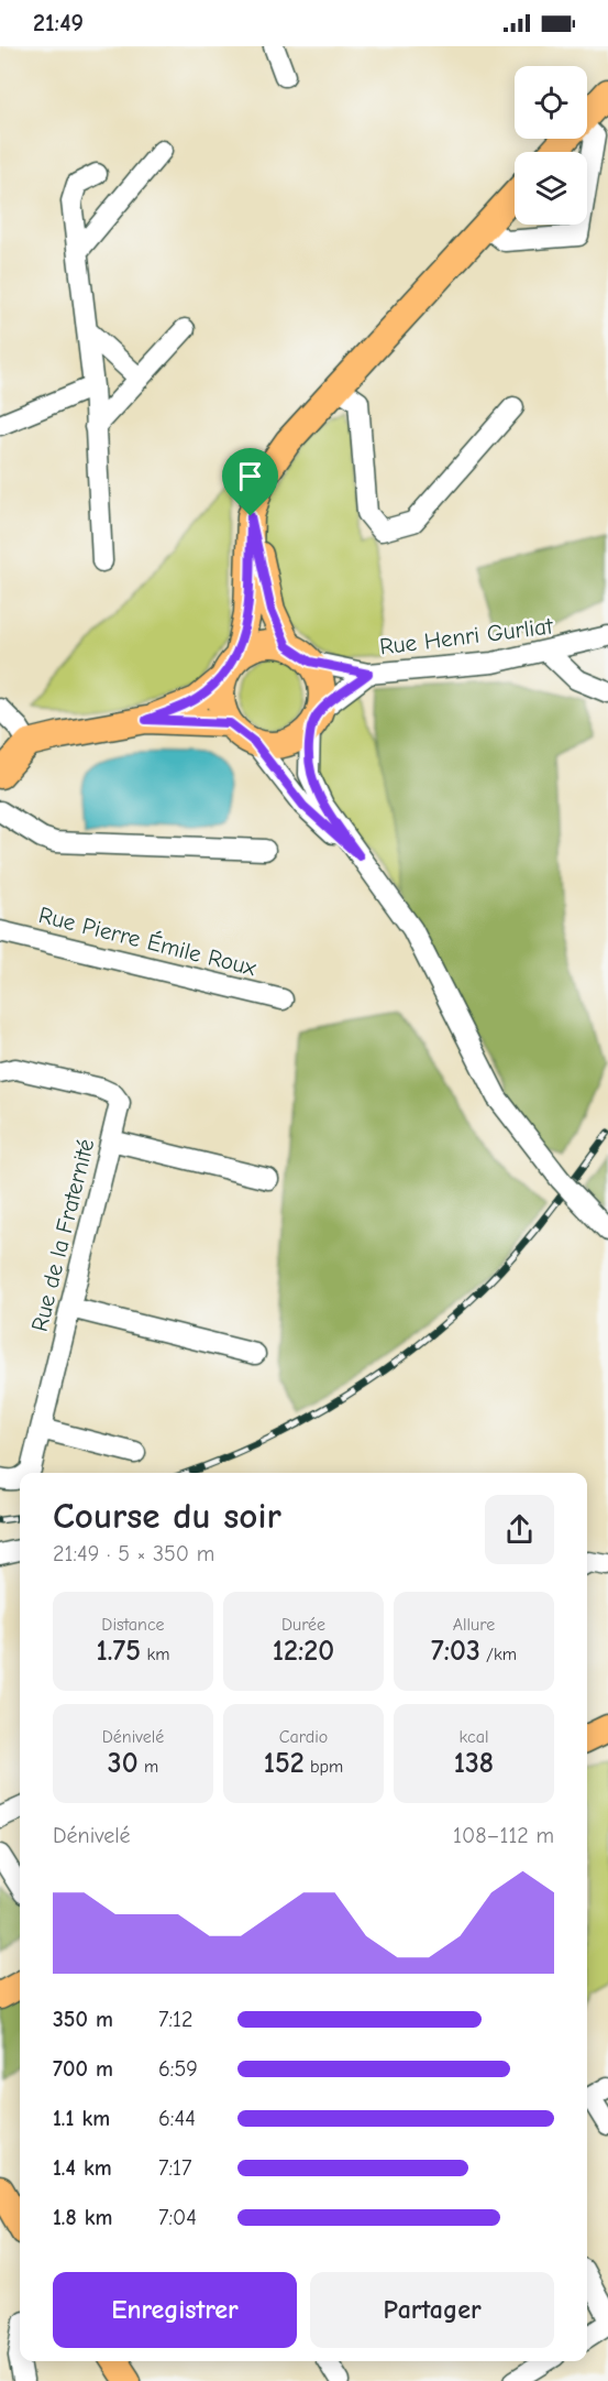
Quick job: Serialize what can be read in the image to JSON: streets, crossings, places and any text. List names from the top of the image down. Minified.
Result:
{"streets":{"street":["Rue Henri Gurliat","Rue Pierre Émile Roux","Rue de la Fraternité"]},"page":{"status":"21:49","heading":["Course du soir","21:49 · 5 × 350 m"],"stats":[["Distance","1.75 km"],["Durée","12:20"],["Allure","7:03 /km"],["Dénivelé","30 m"],["Cardio","152 bpm"],["kcal","138"]],"chart":["Dénivelé","108–112 m"],"list":[{"name":"350 m","note":"7:12"},{"name":"700 m","note":"6:59"},{"name":"1.1 km","note":"6:44"},{"name":"1.4 km","note":"7:17"},{"name":"1.8 km","note":"7:04"}],"buttons":["Enregistrer","Partager"]}}
